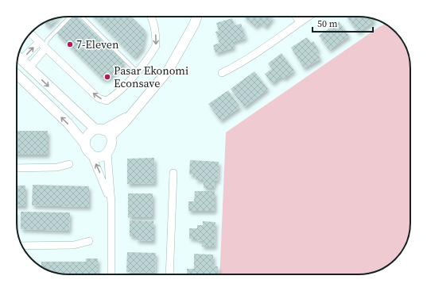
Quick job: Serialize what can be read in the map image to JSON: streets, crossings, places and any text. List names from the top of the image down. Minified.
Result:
{"places":["7-Eleven","Pasar Ekonomi Econsave"],"scale_bar":"50 m"}
